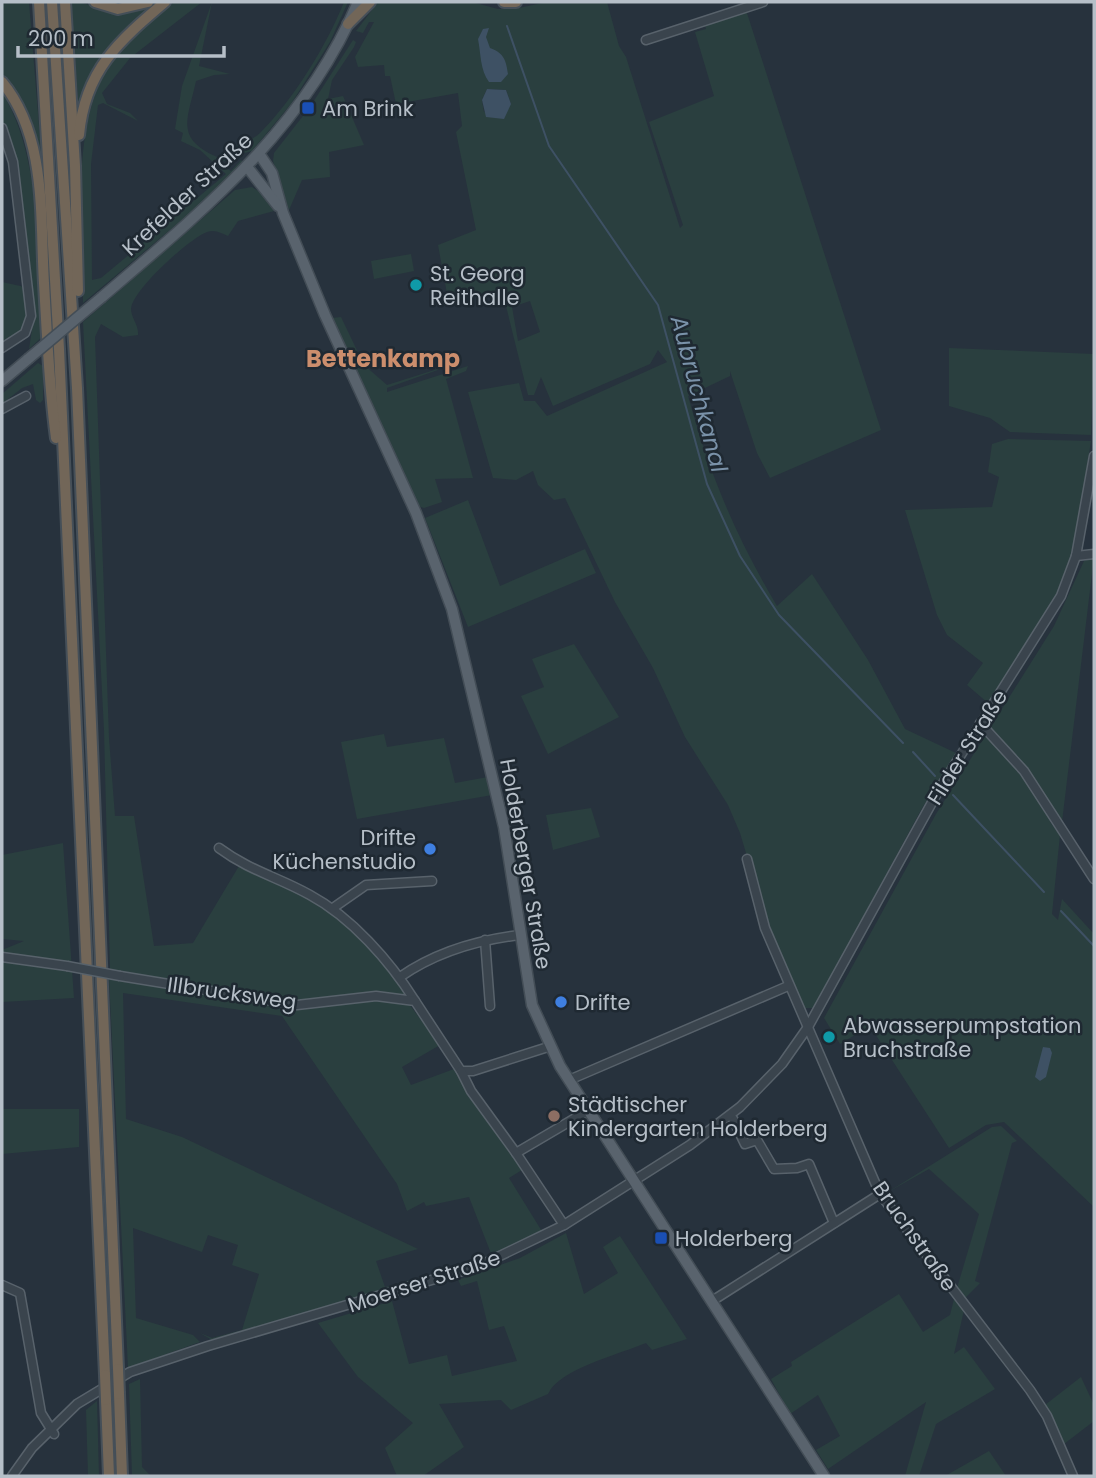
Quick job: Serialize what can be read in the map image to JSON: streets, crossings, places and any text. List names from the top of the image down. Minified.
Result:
{"streets":{"main road":["Krefelder Straße","Holderberger Straße"],"street":["Filder Straße","Illbrucksweg","Bruchstraße","Moerser Straße"]},"crossings":[["Krefelder Straße","Holderberger Straße"],["Filder Straße","Bruchstraße"],["Filder Straße","Moerser Straße"],["Holderberger Straße","Moerser Straße"],["Bruchstraße","Moerser Straße"]],"districts":["Bettenkamp"],"water":["Aubruchkanal"],"places":{"transit":["Am Brink","Holderberg"],"other":["St. Georg Reithalle","Drifte Küchenstudio","Drifte","Abwasserpumpstation Bruchstraße","Städtischer Kindergarten Holderberg"]},"scale_bar":"200 m"}
